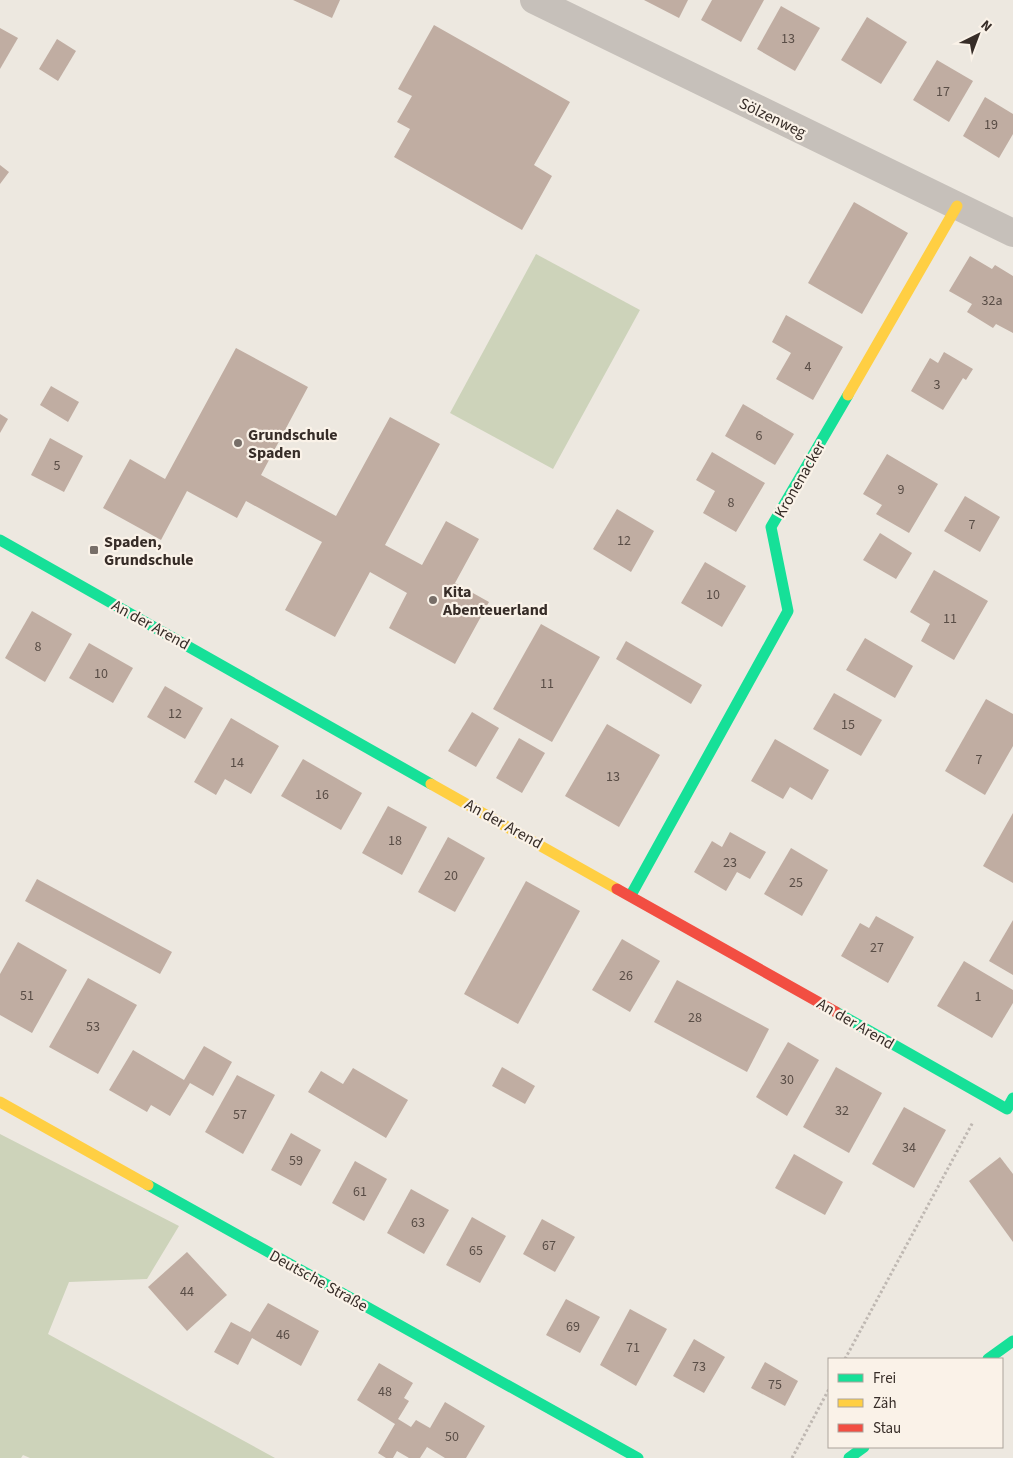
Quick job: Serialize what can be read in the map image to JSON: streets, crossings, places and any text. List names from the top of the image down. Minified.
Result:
{"streets":{"street":["Sölzenweg","Kronenacker","An der Arend","Deutsche Straße"]},"crossings":[["Sölzenweg","Kronenacker"],["Kronenacker","An der Arend"]],"places":{"other":["Grundschule Spaden","Kita Abenteuerland"],"transit":["Spaden, Grundschule"]},"house_numbers":["13","17","19","32a","4","3","6","5","9","8","7","12","10","11","8","10","11","12","15","7","14","13","16","18","23","20","25","27","26","51","1","28","53","30","32","57","34","59","61","63","67","65","44","69","46","71","73","75","48","50"],"legend":["Frei","Zäh","Stau"],"north":"top right"}
